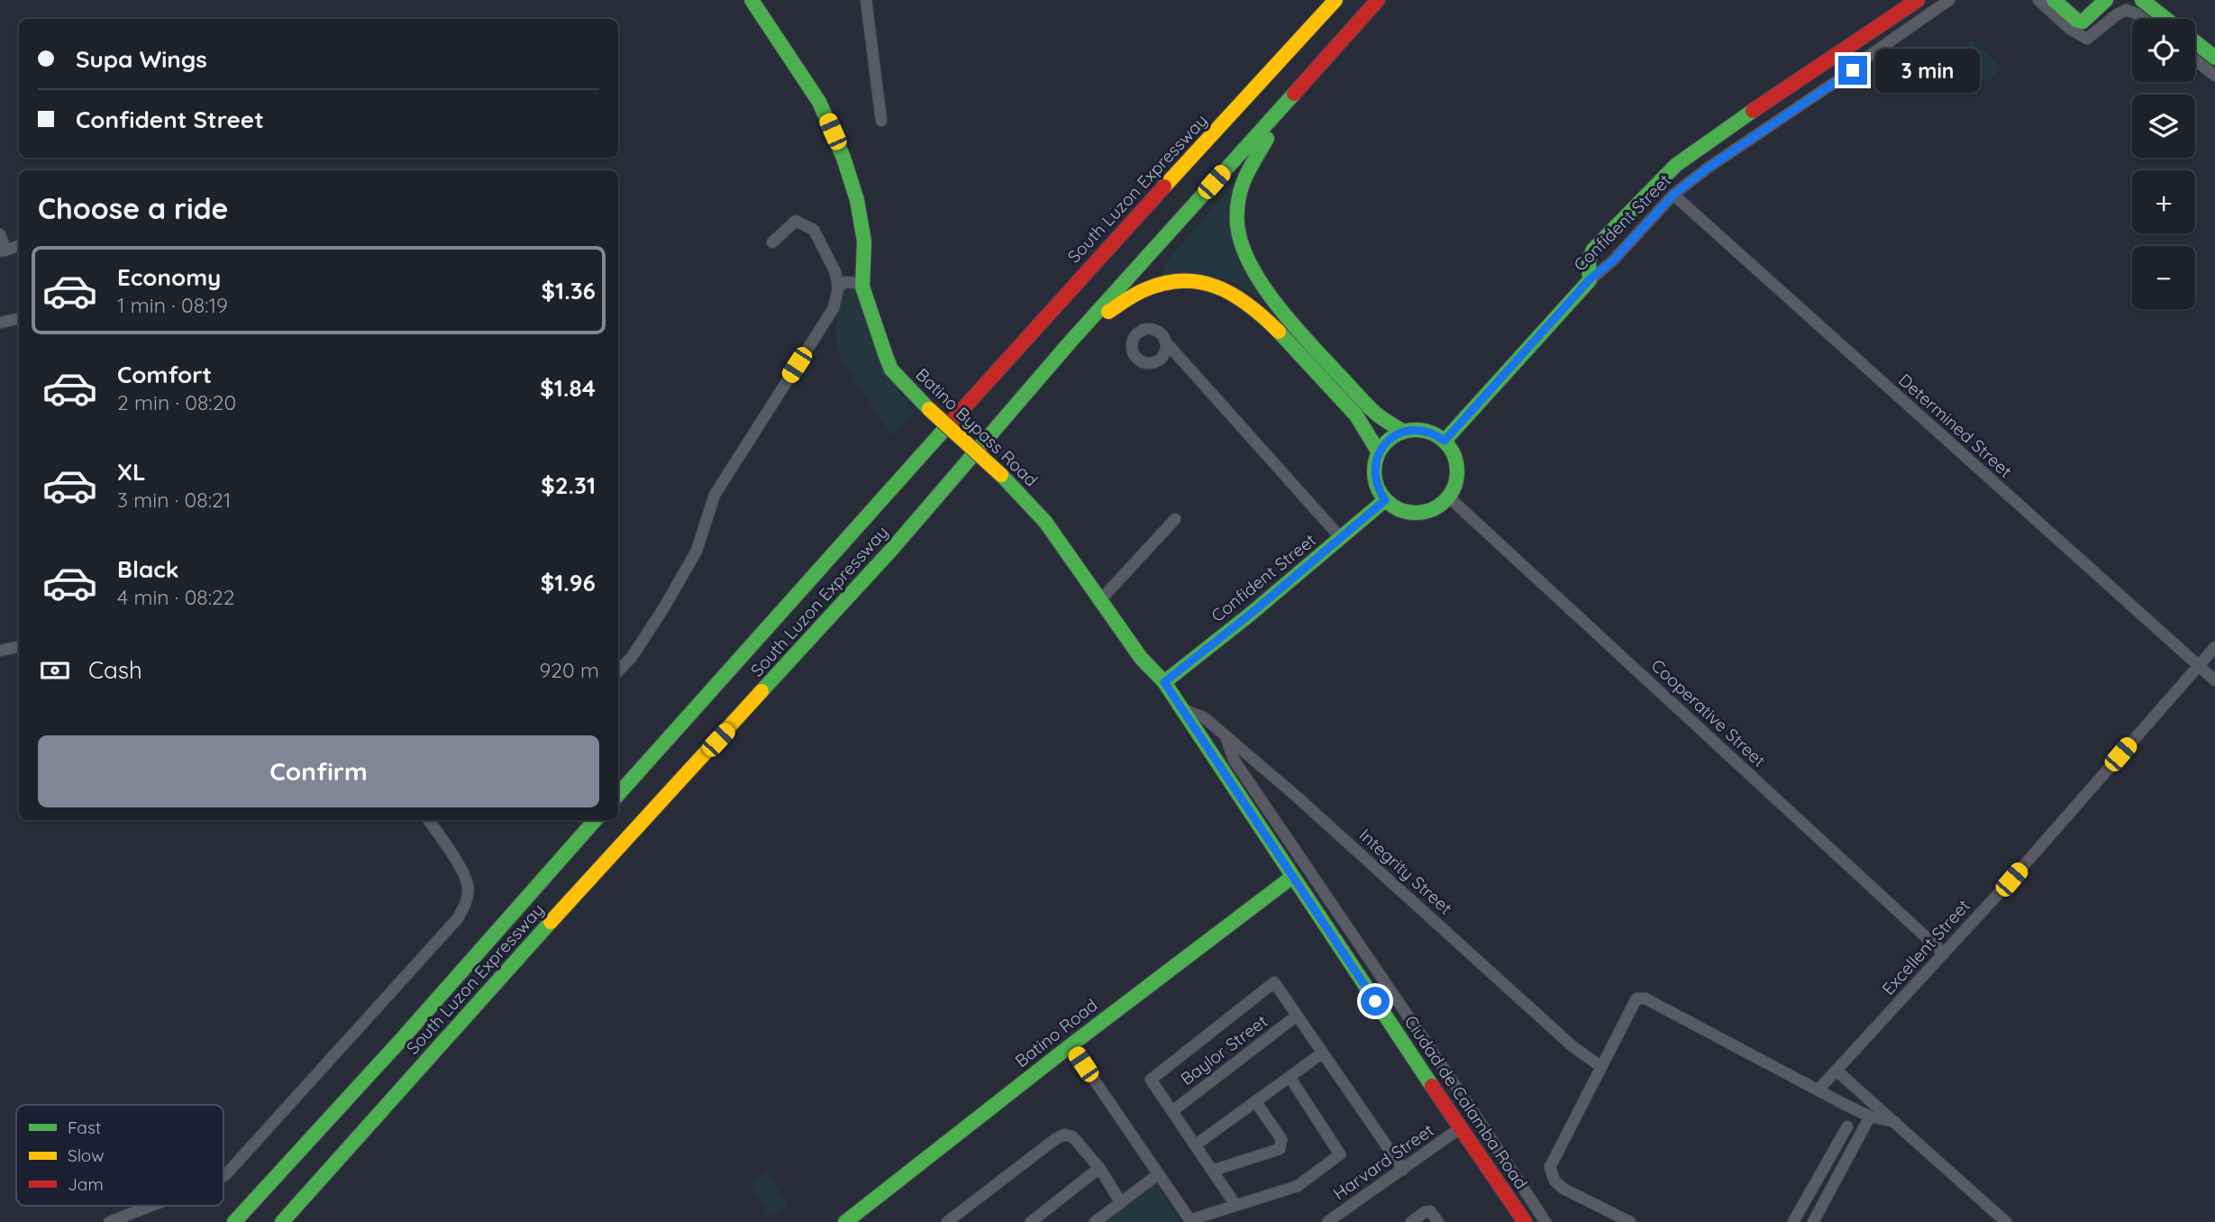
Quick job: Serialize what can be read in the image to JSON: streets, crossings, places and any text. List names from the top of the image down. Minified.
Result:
{"streets":{"main road":["South Luzon Expressway","Confident Street","Batino Bypass Road","Batino Road","Ciudad de Calamba Road"],"street":["Determined Street","Cooperative Street","Integrity Street","Excellent Street","Baylor Street","Harvard Street"]},"crossings":[["Confident Street","Determined Street"],["Confident Street","Batino Bypass Road"],["Confident Street","Cooperative Street"],["Determined Street","Excellent Street"],["Batino Bypass Road","Integrity Street"],["Batino Bypass Road","Ciudad de Calamba Road"],["Cooperative Street","Excellent Street"],["Integrity Street","Ciudad de Calamba Road"],["Batino Road","Ciudad de Calamba Road"],["Ciudad de Calamba Road","Harvard Street"]],"legend":["Fast","Slow","Jam"],"page":{"map_buttons":["+","−"],"banner":["Supa Wings","Confident Street"],"bubble":"3 min","heading":"Choose a ride","list":[{"name":"Economy","note":"1 min · 08:19","value":"$1.36"},{"name":"Comfort","note":"2 min · 08:20","value":"$1.84"},{"name":"XL","note":"3 min · 08:21","value":"$2.31"},{"name":"Black","note":"4 min · 08:22","value":"$1.96"}],"pay":["Cash","920 m"],"buttons":"Confirm"}}
